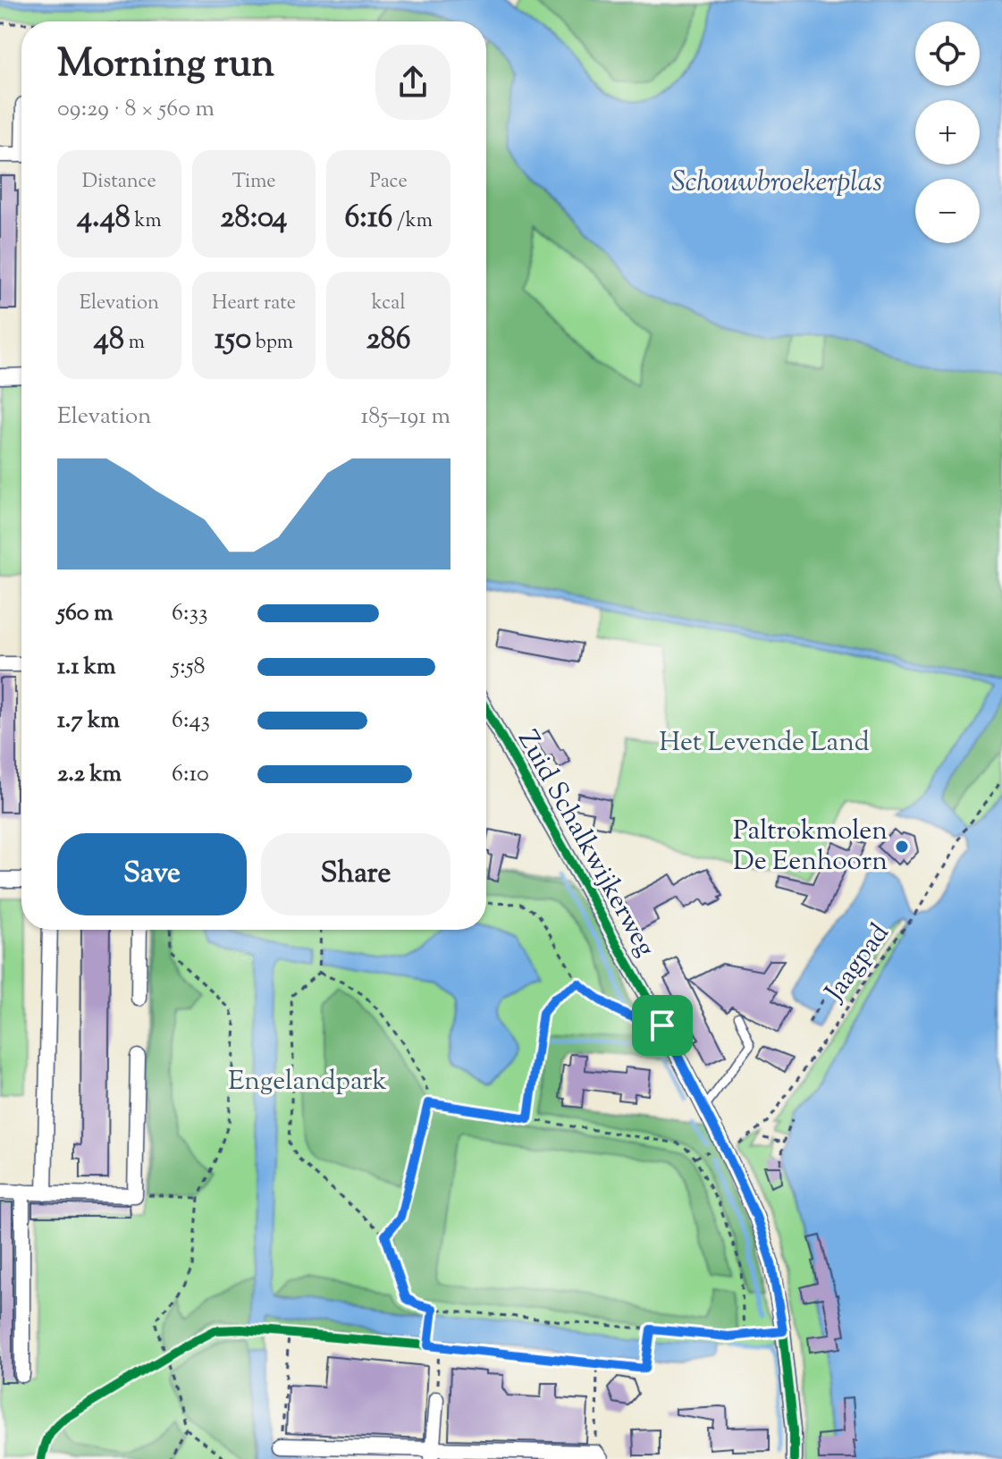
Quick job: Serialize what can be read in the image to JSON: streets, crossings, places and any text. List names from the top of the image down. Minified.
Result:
{"streets":{"street":["Zuid Schalkwijkerweg"],"path":["Jaagpad"]},"crossings":[["Zuid Schalkwijkerweg","Jaagpad"]],"water":["Schouwbroekerplas"],"parks":["Het Levende Land","Engelandpark"],"places":["Paltrokmolen De Eenhoorn"],"page":{"map_buttons":["+","−"],"heading":["Morning run","09:29 · 8 × 560 m"],"stats":[["Distance","4.48 km"],["Time","28:04"],["Pace","6:16 /km"],["Elevation","48 m"],["Heart rate","150 bpm"],["kcal","286"]],"chart":["Elevation","185–191 m"],"list":[{"name":"560 m","note":"6:33"},{"name":"1.1 km","note":"5:58"},{"name":"1.7 km","note":"6:43"},{"name":"2.2 km","note":"6:10"}],"buttons":["Save","Share"]}}
